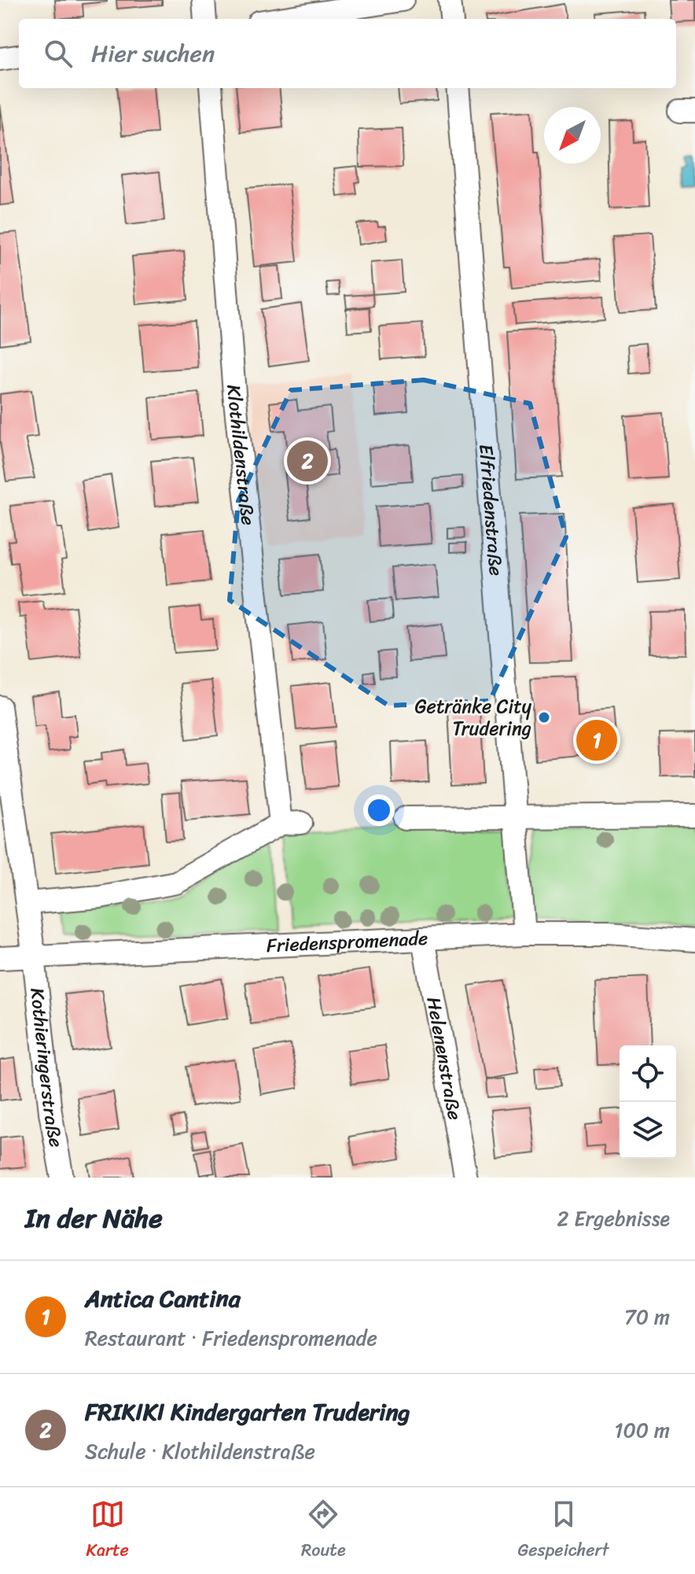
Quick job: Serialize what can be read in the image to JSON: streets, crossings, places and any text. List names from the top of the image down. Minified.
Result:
{"streets":{"street":["Klothildenstraße","Elfriedenstraße","Friedenspromenade","Helenenstraße","Kothieringerstraße"]},"crossings":[["Klothildenstraße","Kothieringerstraße"],["Elfriedenstraße","Friedenspromenade"],["Friedenspromenade","Helenenstraße"],["Friedenspromenade","Kothieringerstraße"]],"places":["Getränke City Trudering"],"north":"bottom left","page":{"search":"Hier suchen","pins":["2","1"],"heading":["In der Nähe","2 Ergebnisse"],"list":[{"mark":"1","name":"Antica Cantina","note":"Restaurant · Friedenspromenade","value":"70 m"},{"mark":"2","name":"FRIKIKI Kindergarten Trudering","note":"Schule · Klothildenstraße","value":"100 m"}],"nav":["Karte","Route","Gespeichert"]}}
